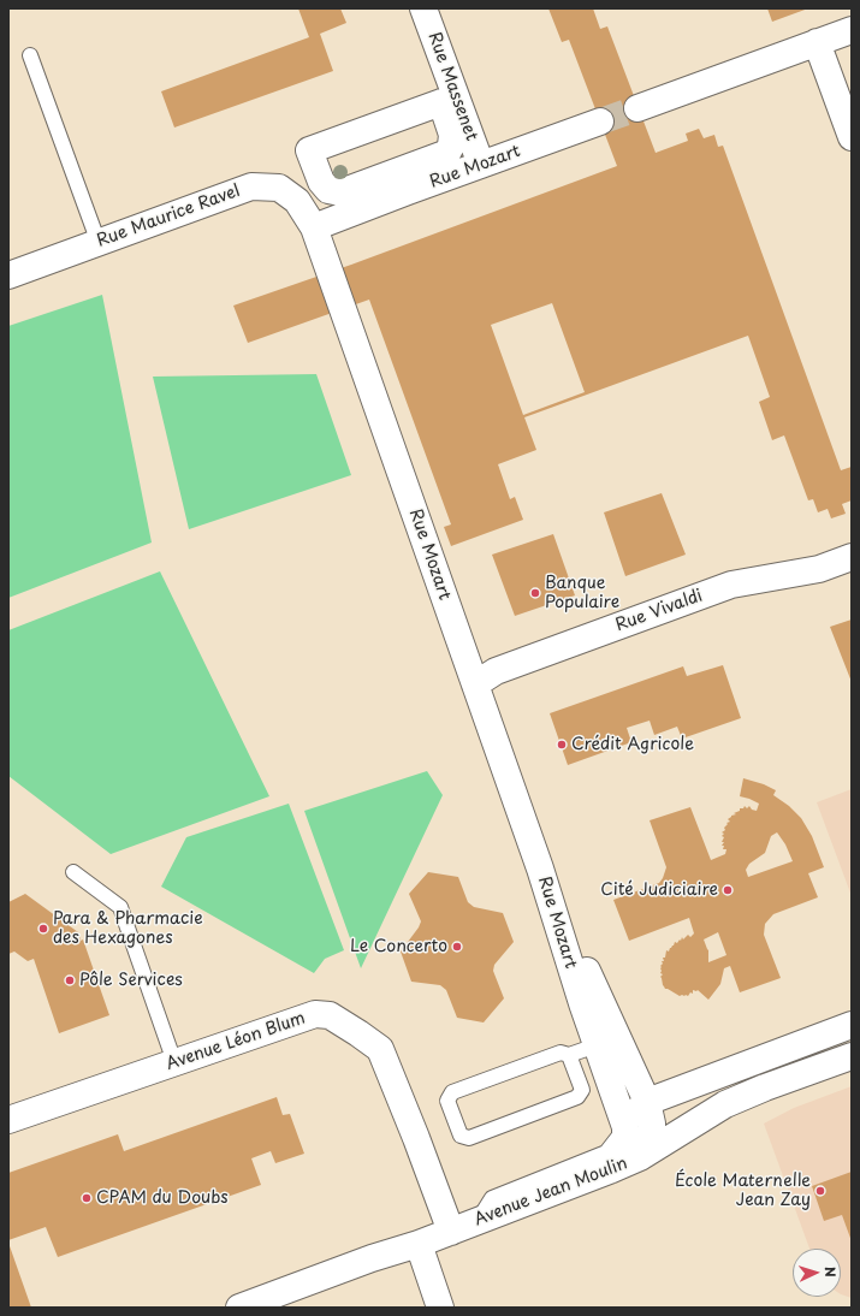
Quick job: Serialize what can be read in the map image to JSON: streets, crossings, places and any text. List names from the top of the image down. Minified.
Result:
{"streets":{"street":["Rue Massenet","Rue Mozart","Rue Maurice Ravel","Rue Vivaldi","Avenue Léon Blum","Avenue Jean Moulin"]},"crossings":[["Rue Massenet","Rue Mozart"],["Rue Mozart","Rue Maurice Ravel"],["Rue Mozart","Rue Vivaldi"],["Rue Mozart","Avenue Jean Moulin"],["Avenue Léon Blum","Avenue Jean Moulin"]],"places":["Banque Populaire","Crédit Agricole","Cité Judiciaire","Para & Pharmacie des Hexagones","Le Concerto","Pôle Services","École Maternelle Jean Zay","CPAM du Doubs"],"north":"right"}
